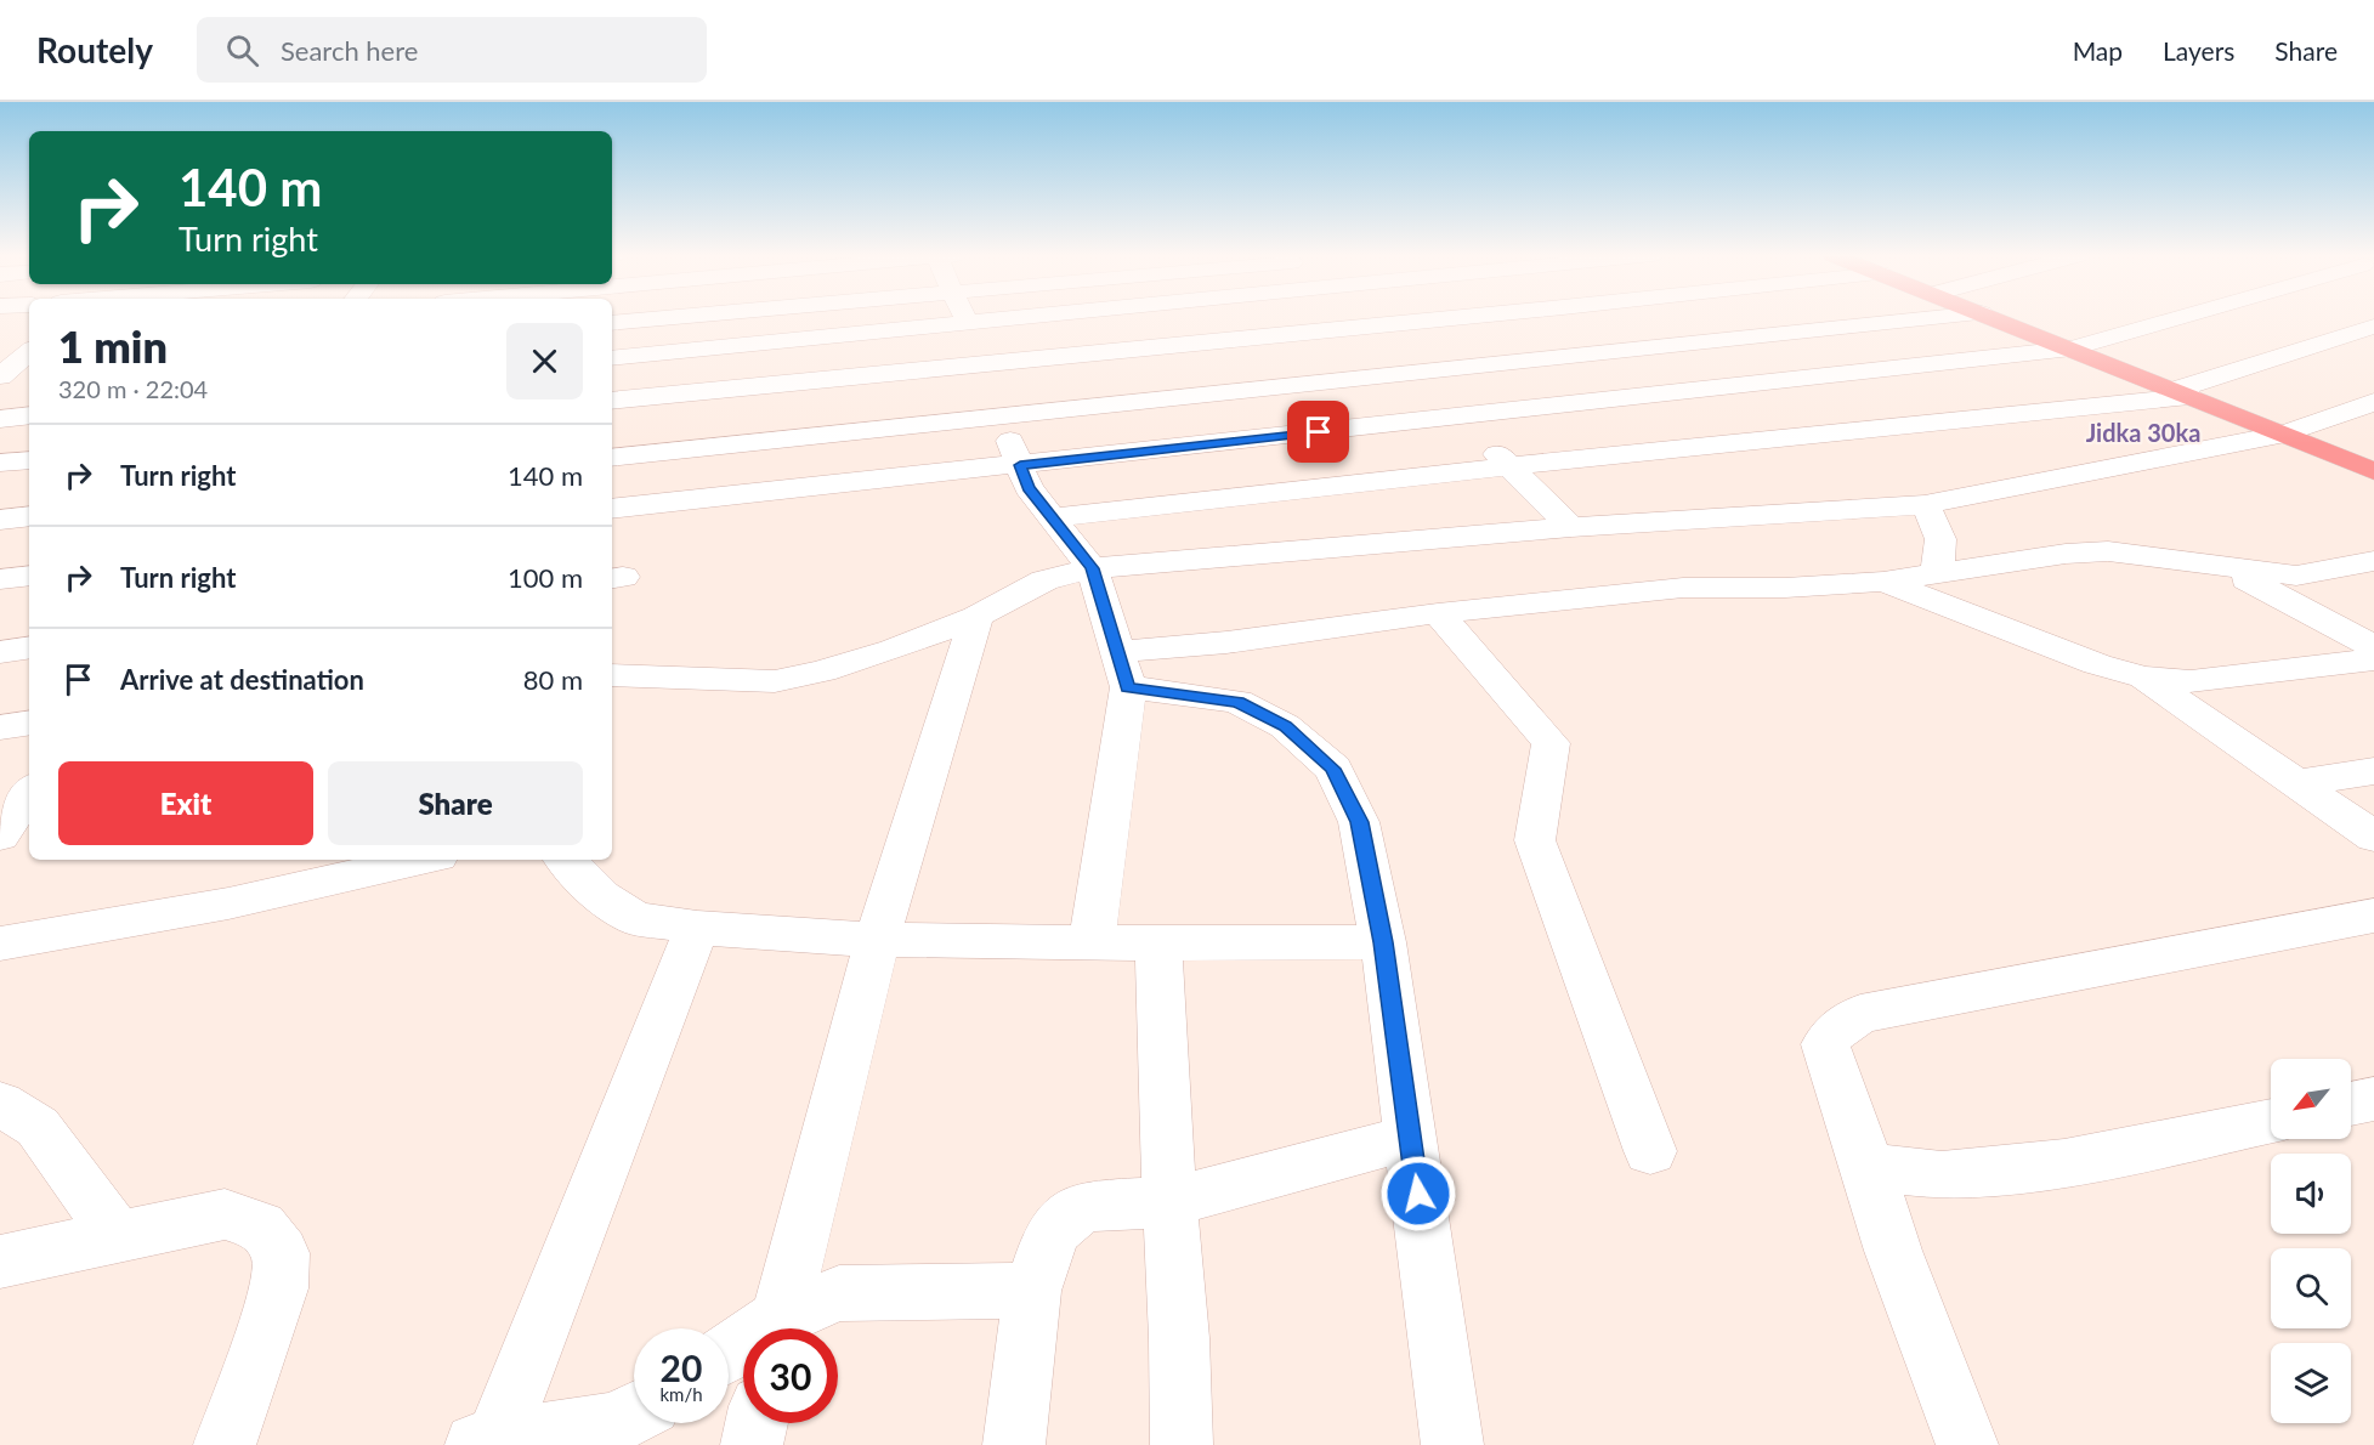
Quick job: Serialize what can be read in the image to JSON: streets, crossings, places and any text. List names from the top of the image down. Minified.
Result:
{"districts":["Jidka 30ka"],"north":"bottom left","page":{"header":"Routely","search":"Search here","nav":["Map","Layers","Share"],"turn":["140 m","Turn right"],"heading":["1 min","320 m · 22:04"],"list":[{"name":"Turn right","value":"140 m"},{"name":"Turn right","value":"100 m"},{"name":"Arrive at destination","value":"80 m"}],"buttons":["Exit","Share"],"speed":"20 km/h","limit":"30"}}
